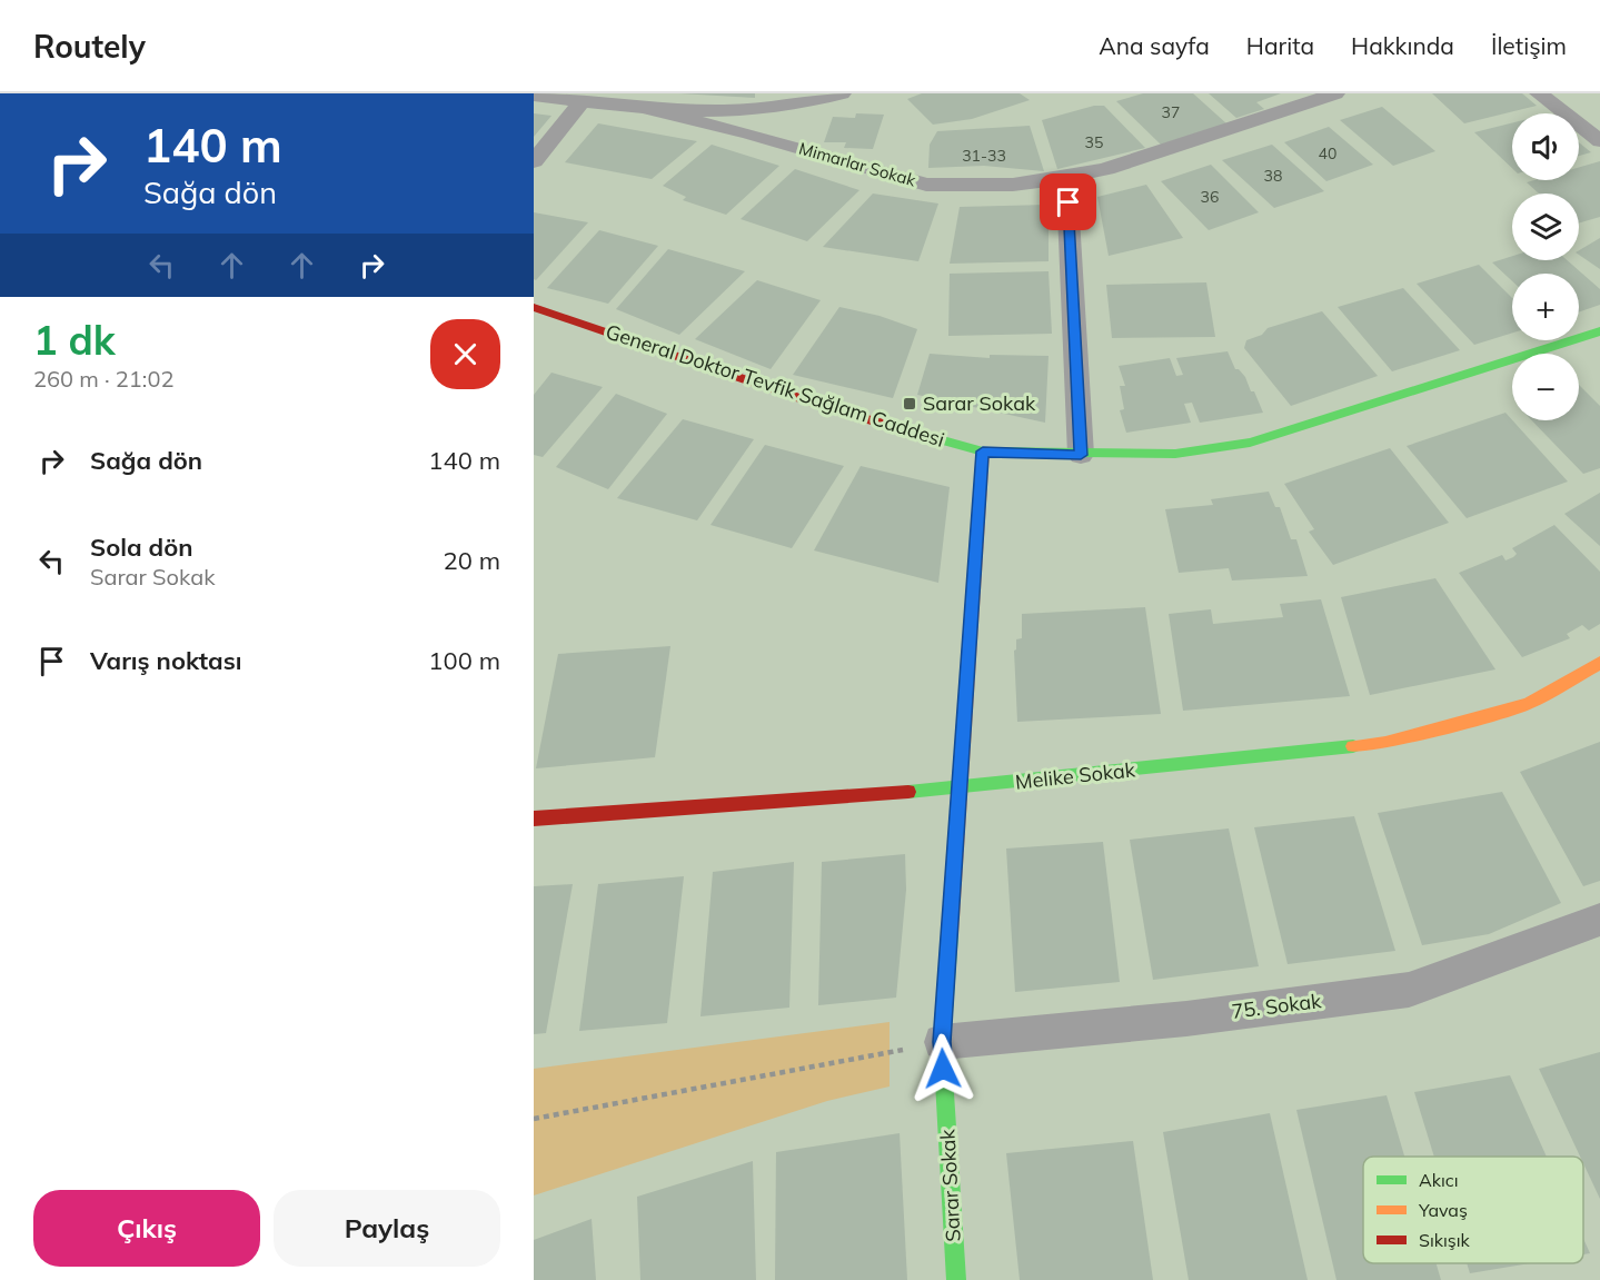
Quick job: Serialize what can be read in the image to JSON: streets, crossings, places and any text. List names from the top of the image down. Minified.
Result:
{"streets":{"street":["Mimarlar Sokak","General Doktor Tevfik Sağlam Caddesi","Melike Sokak","75. Sokak","Sarar Sokak"]},"crossings":[["General Doktor Tevfik Sağlam Caddesi","Sarar Sokak"],["Melike Sokak","Sarar Sokak"],["75. Sokak","Sarar Sokak"]],"places":{"transit":["Sarar Sokak"]},"house_numbers":["37","35","40","31-33","38","36"],"legend":["Akıcı","Yavaş","Sıkışık"],"page":{"header":"Routely","nav":["Ana sayfa","Harita","Hakkında","İletişim"],"turn":["140 m","Sağa dön"],"map_buttons":["+","−"],"heading":["1 dk","260 m · 21:02"],"list":[{"name":"Sağa dön","value":"140 m"},{"name":"Sola dön","note":"Sarar Sokak","value":"20 m"},{"name":"Varış noktası","value":"100 m"}],"buttons":["Çıkış","Paylaş"]}}
